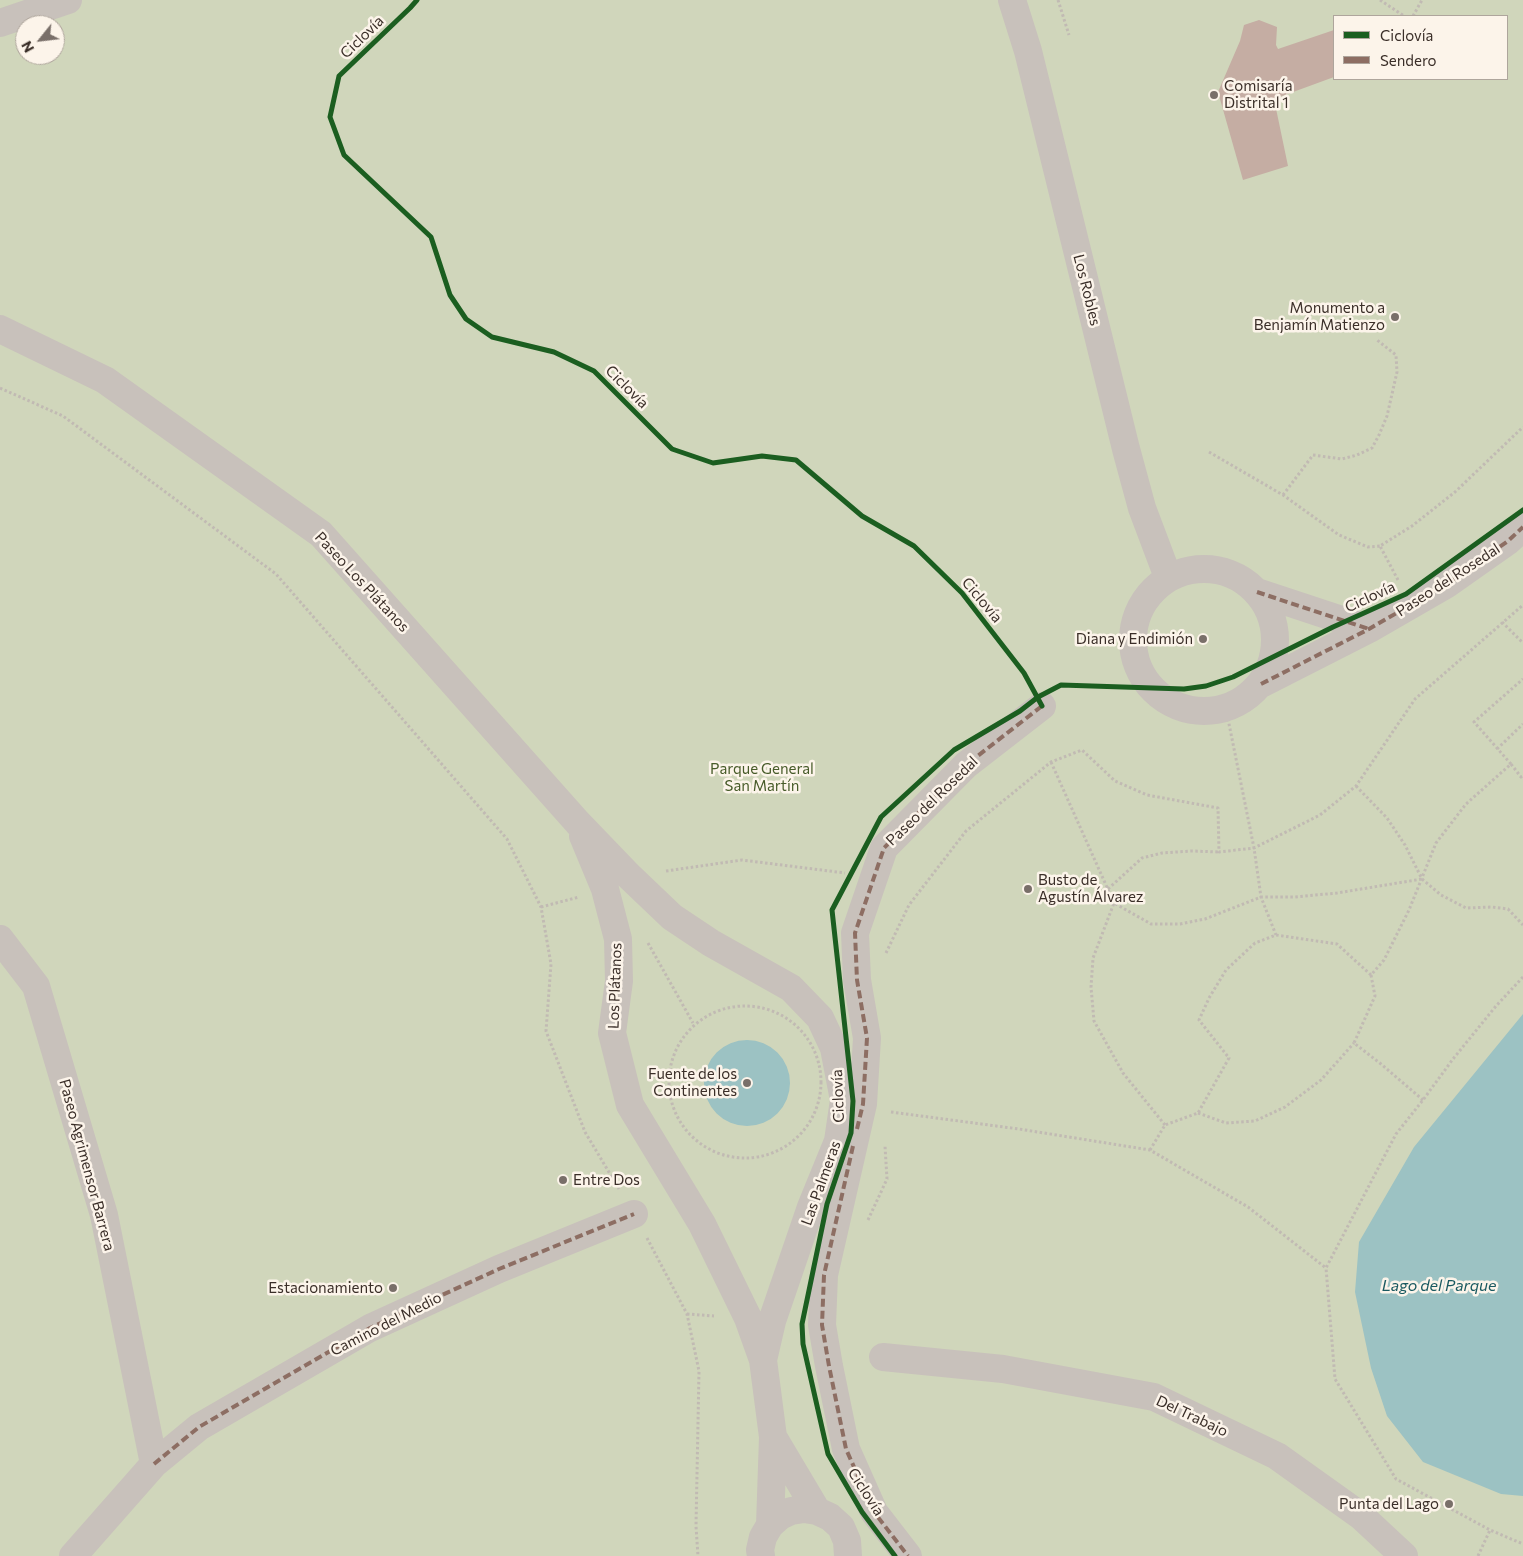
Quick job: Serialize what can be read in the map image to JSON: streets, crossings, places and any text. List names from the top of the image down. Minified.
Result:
{"streets":{"street":["Los Robles","Paseo del Rosedal","Paseo Los Plátanos","Los Plátanos","Paseo Agrimensor Barrera","Las Palmeras","Camino del Medio","Del Trabajo"],"cycle path":["Ciclovía"]},"crossings":[["Los Robles","Paseo del Rosedal"],["Paseo Los Plátanos","Los Plátanos"],["Los Plátanos","Las Palmeras"],["Paseo Agrimensor Barrera","Camino del Medio"]],"water":["Lago del Parque"],"parks":["Parque General San Martín"],"places":["Comisaría Distrital 1","Monumento a Benjamín Matienzo","Diana y Endimión","Busto de Agustín Álvarez","Fuente de los Continentes","Entre Dos","Estacionamiento","Punta del Lago"],"legend":["Ciclovía","Sendero"],"north":"bottom left"}
